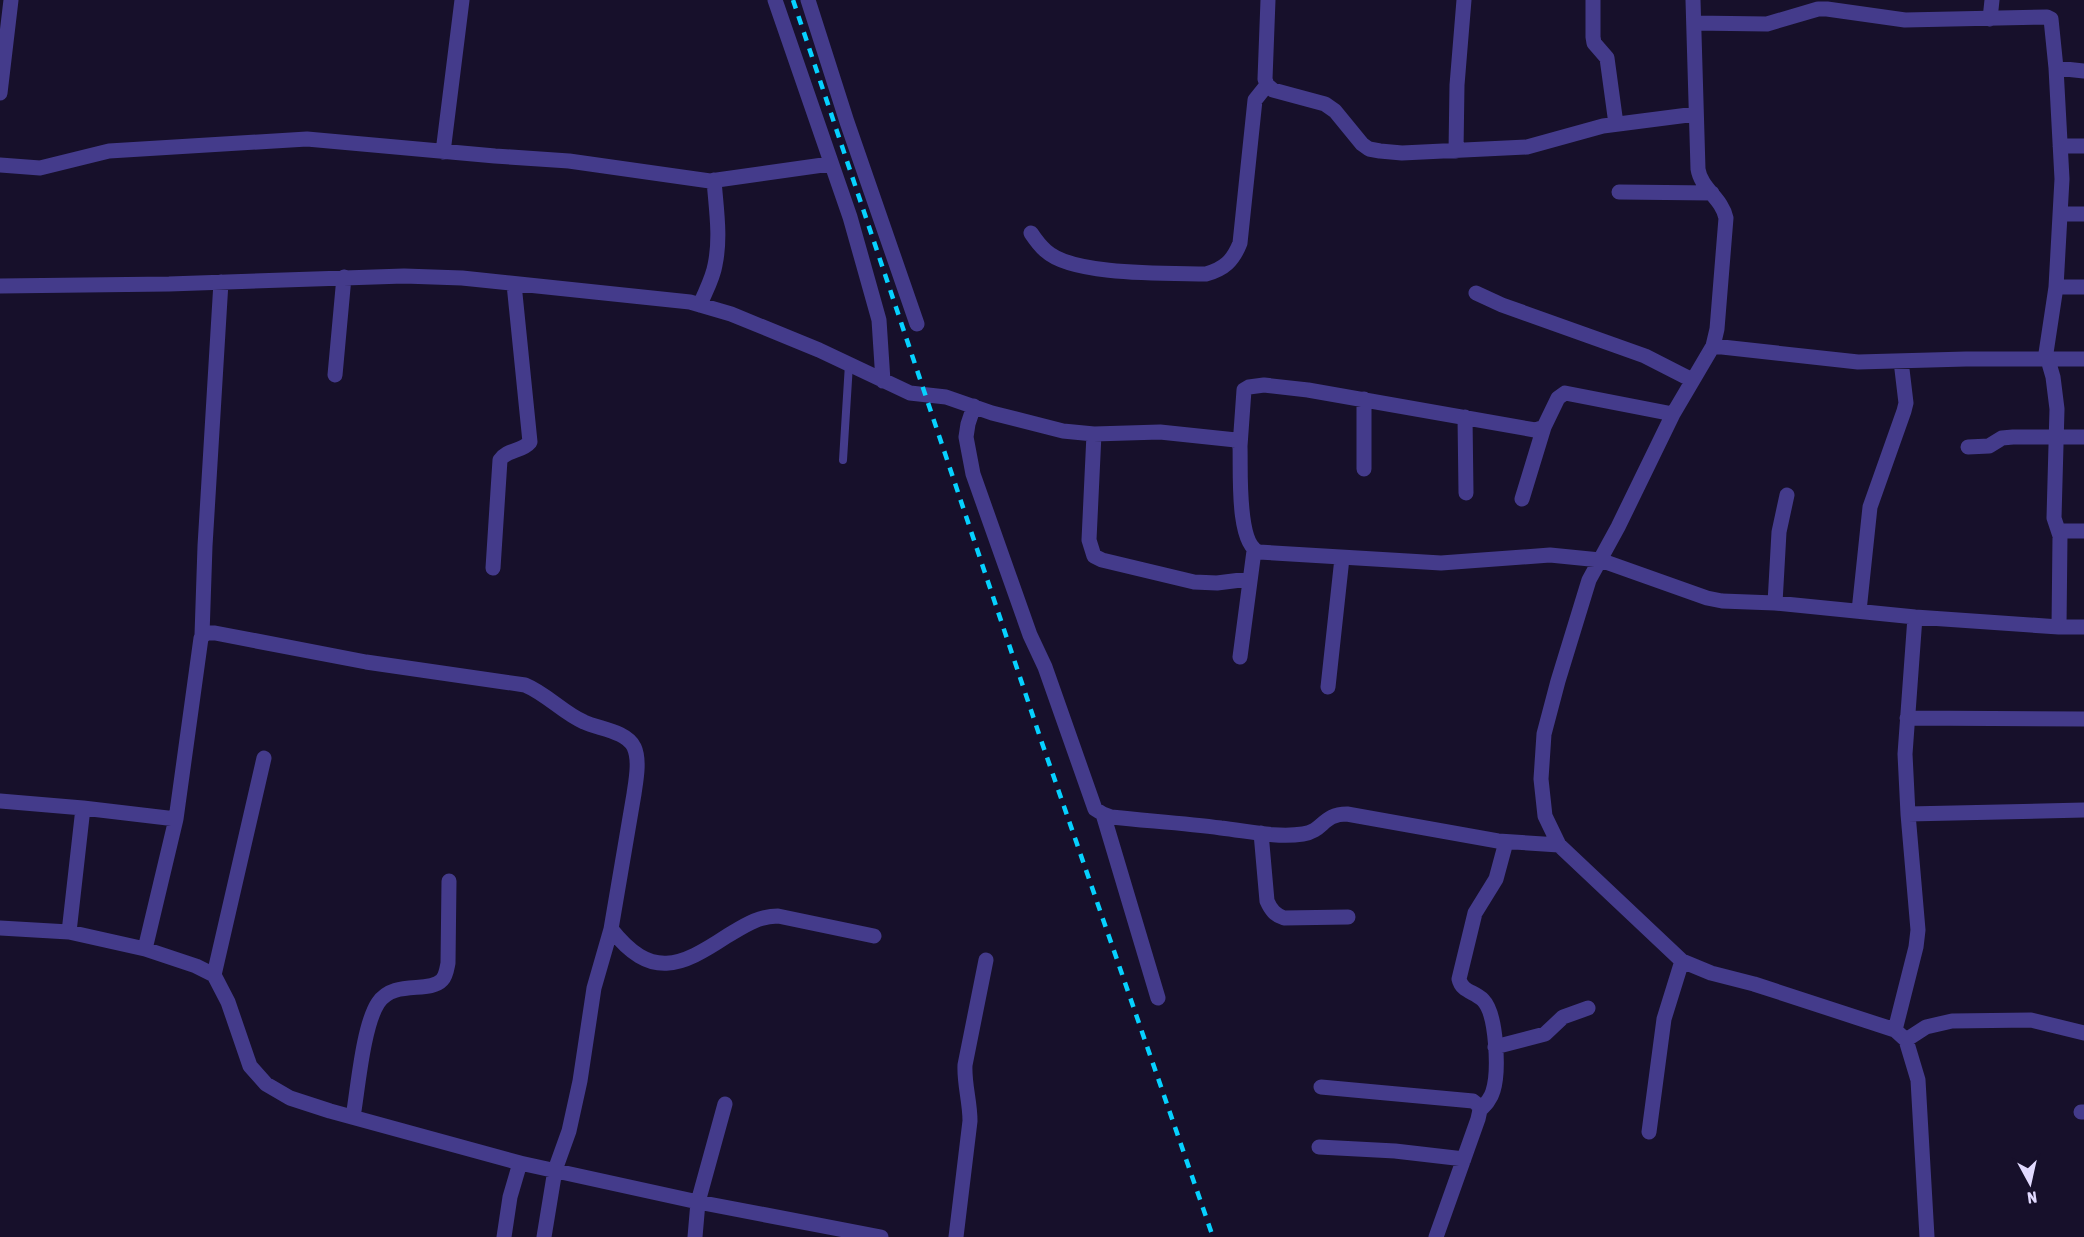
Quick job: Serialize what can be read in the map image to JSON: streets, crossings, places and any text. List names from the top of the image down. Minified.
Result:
{"north":"bottom"}
